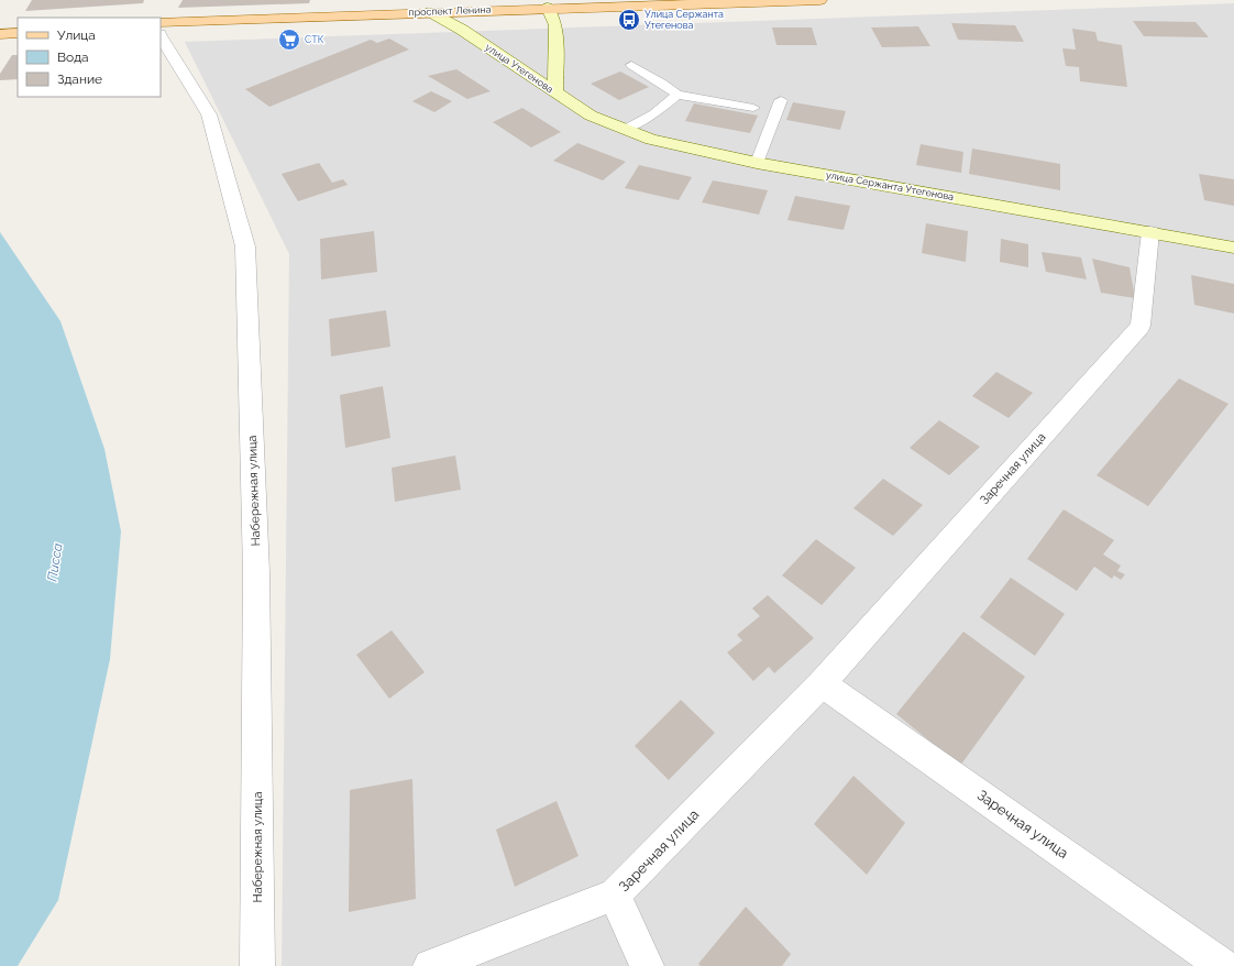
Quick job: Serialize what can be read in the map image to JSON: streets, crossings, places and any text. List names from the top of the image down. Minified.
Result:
{"streets":{"main road":["проспект Ленина","улица Утегенова","улица Сержанта Утегенова"],"street":["Заречная улица","Набережная улица"]},"crossings":[["проспект Ленина","улица Утегенова"],["улица Утегенова","улица Сержанта Утегенова"],["улица Сержанта Утегенова","Заречная улица"]],"water":["Писса"],"places":{"bus stop":["Улица Сержанта Утегенова"],"supermarket":["СТК"]},"legend":["Улица","Вода","Здание"]}
